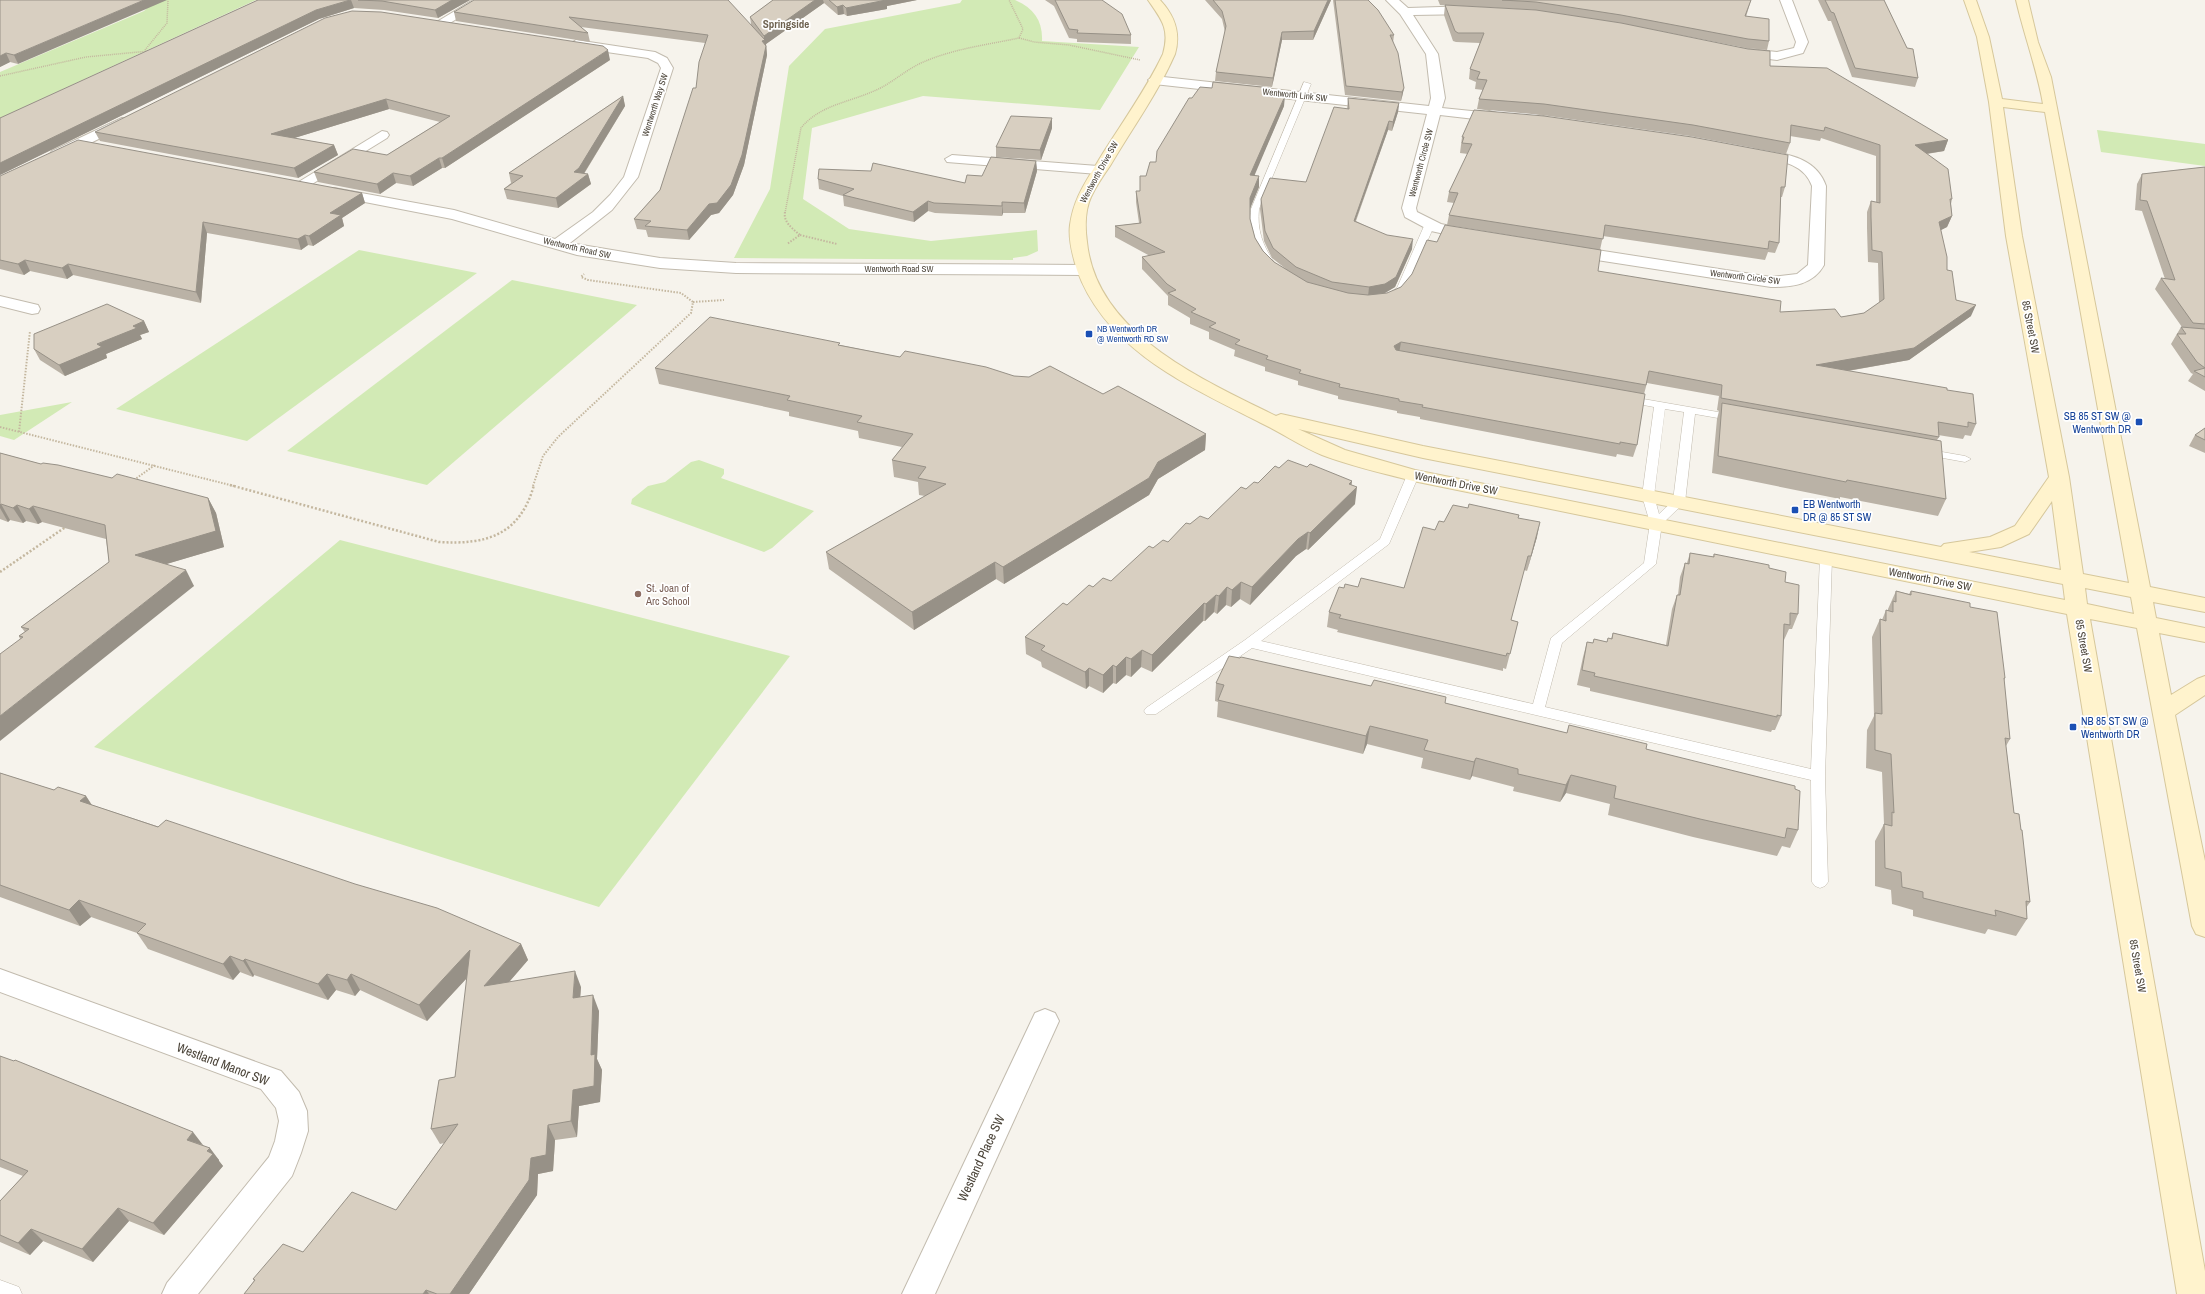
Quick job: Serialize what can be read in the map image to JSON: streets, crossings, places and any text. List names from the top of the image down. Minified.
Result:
{"streets":{"main road":["Wentworth Drive SW","85 Street SW"],"street":["Wentworth Link SW","Wentworth Way SW","Wentworth Circle SW","Wentworth Road SW","Westland Manor SW","Westland Place SW"]},"crossings":[["Wentworth Link SW","Wentworth Circle SW"],["Wentworth Link SW","Wentworth Drive SW"],["Wentworth Way SW","Wentworth Road SW"],["Wentworth Drive SW","Wentworth Road SW"],["Wentworth Drive SW","85 Street SW"]],"districts":["Springside"],"places":{"transit":["NB Wentworth DR @ Wentworth RD SW","SB 85 ST SW @ Wentworth DR","EB Wentworth DR @ 85 ST SW","NB 85 ST SW @ Wentworth DR"],"other":["St. Joan of Arc School"]}}
